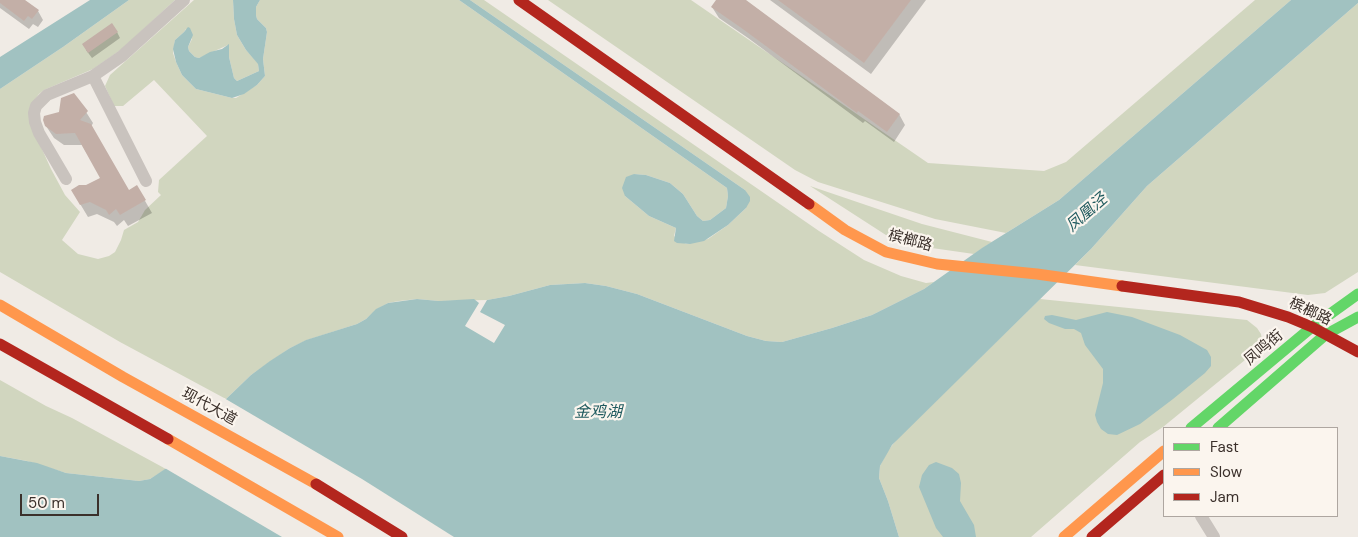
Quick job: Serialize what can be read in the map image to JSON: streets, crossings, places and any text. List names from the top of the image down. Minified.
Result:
{"streets":{"main road":["槟榔路","凤鸣街","现代大道"]},"crossings":[["槟榔路","凤鸣街"]],"water":["凤凰泾","金鸡湖"],"legend":["Fast","Slow","Jam"],"scale_bar":"50 m"}
